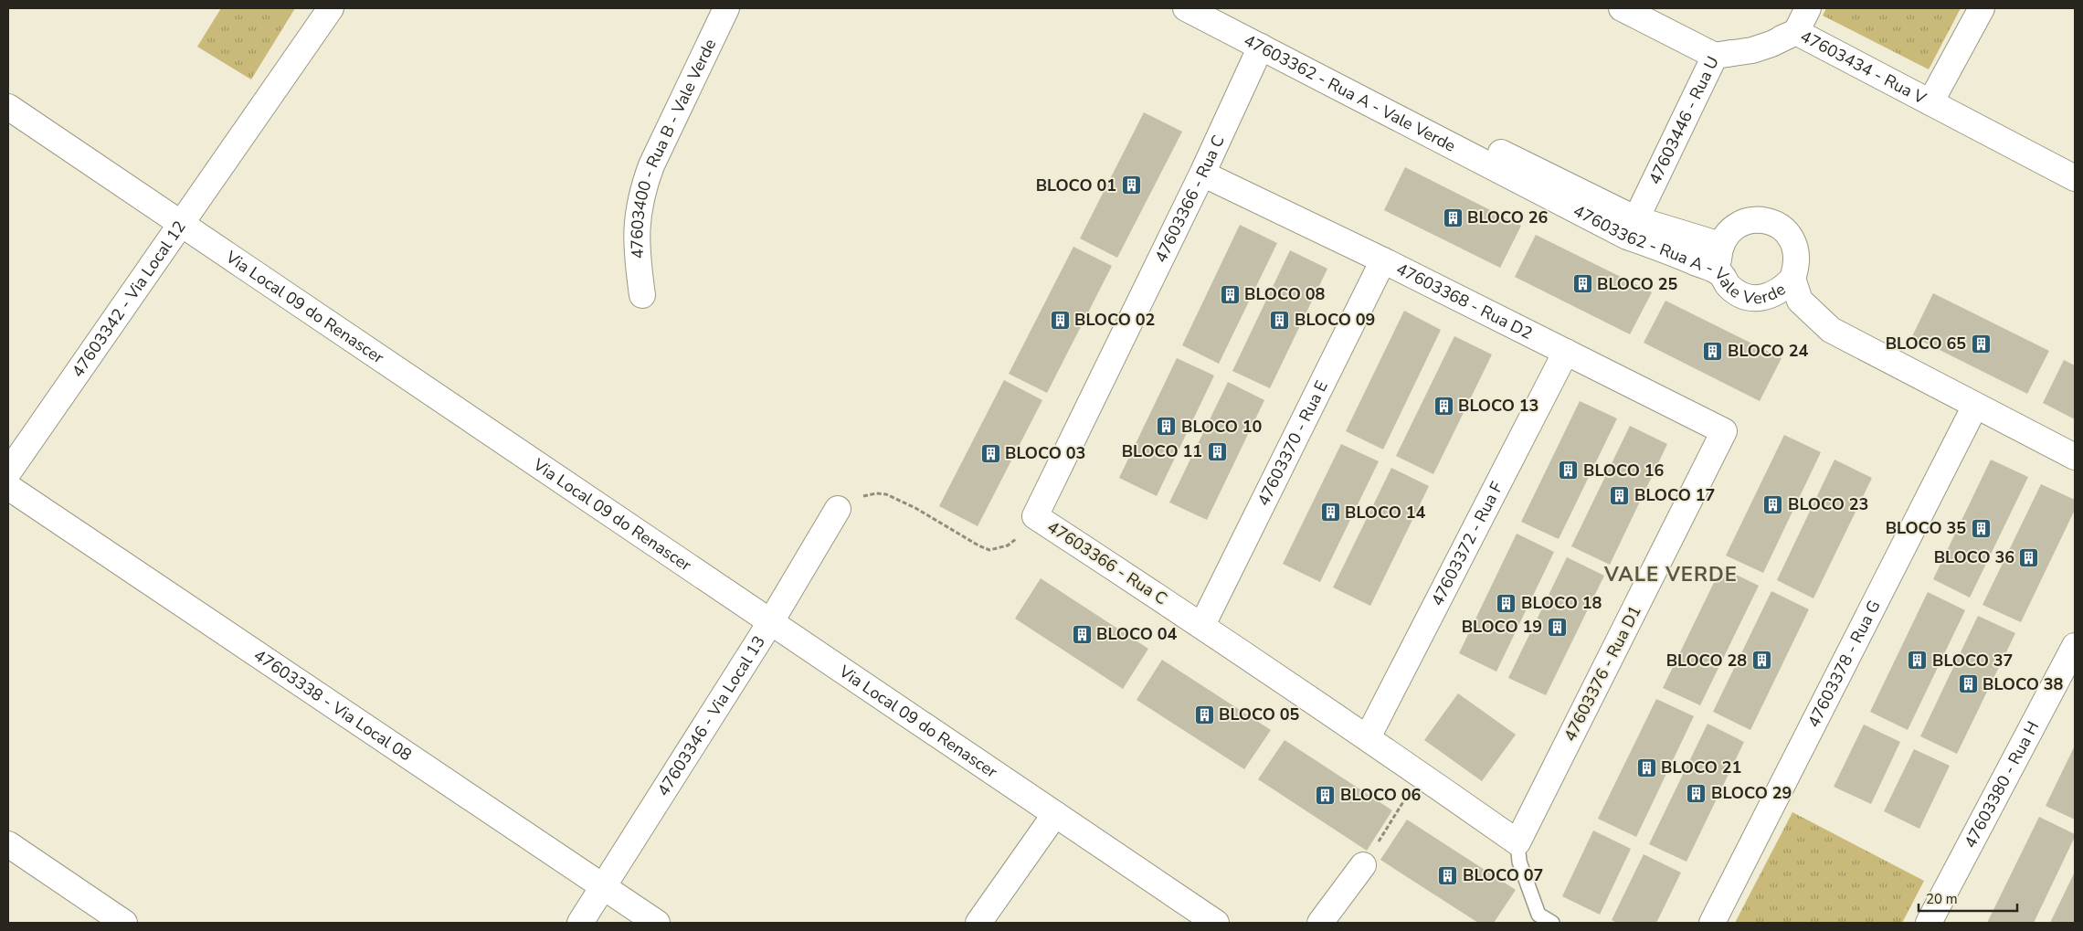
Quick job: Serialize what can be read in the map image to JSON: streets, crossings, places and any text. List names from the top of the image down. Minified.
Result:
{"streets":{"street":["47603434 - Rua V","47603362 - Rua A - Vale Verde","47603446 - Rua U","47603400 - Rua B - Vale Verde","47603366 - Rua C","47603342 - Via Local 12","47603368 - Rua D2","Via Local 09 do Renascer","47603370 - Rua E","47603372 - Rua F","47603378 - Rua G","47603376 - Rua D1","47603338 - Via Local 08","47603346 - Via Local 13","47603380 - Rua H"]},"crossings":[["47603434 - Rua V","47603446 - Rua U"],["47603362 - Rua A - Vale Verde","47603446 - Rua U"],["47603362 - Rua A - Vale Verde","47603366 - Rua C"],["47603362 - Rua A - Vale Verde","47603378 - Rua G"],["47603366 - Rua C","47603368 - Rua D2"],["47603366 - Rua C","47603370 - Rua E"],["47603366 - Rua C","47603372 - Rua F"],["47603366 - Rua C","47603376 - Rua D1"],["47603342 - Via Local 12","Via Local 09 do Renascer"],["47603368 - Rua D2","47603370 - Rua E"],["47603368 - Rua D2","47603372 - Rua F"],["47603368 - Rua D2","47603376 - Rua D1"],["Via Local 09 do Renascer","47603346 - Via Local 13"],["47603338 - Via Local 08","47603346 - Via Local 13"]],"districts":["VALE VERDE"],"places":{"building":["BLOCO 01","BLOCO 26","BLOCO 25","BLOCO 08","BLOCO 02","BLOCO 09","BLOCO 65","BLOCO 24","BLOCO 13","BLOCO 10","BLOCO 11","BLOCO 03","BLOCO 16","BLOCO 17","BLOCO 23","BLOCO 14","BLOCO 35","BLOCO 36","BLOCO 18","BLOCO 19","BLOCO 04","BLOCO 28","BLOCO 37","BLOCO 38","BLOCO 05","BLOCO 21","BLOCO 29","BLOCO 06","BLOCO 07"]},"scale_bar":"20 m"}
